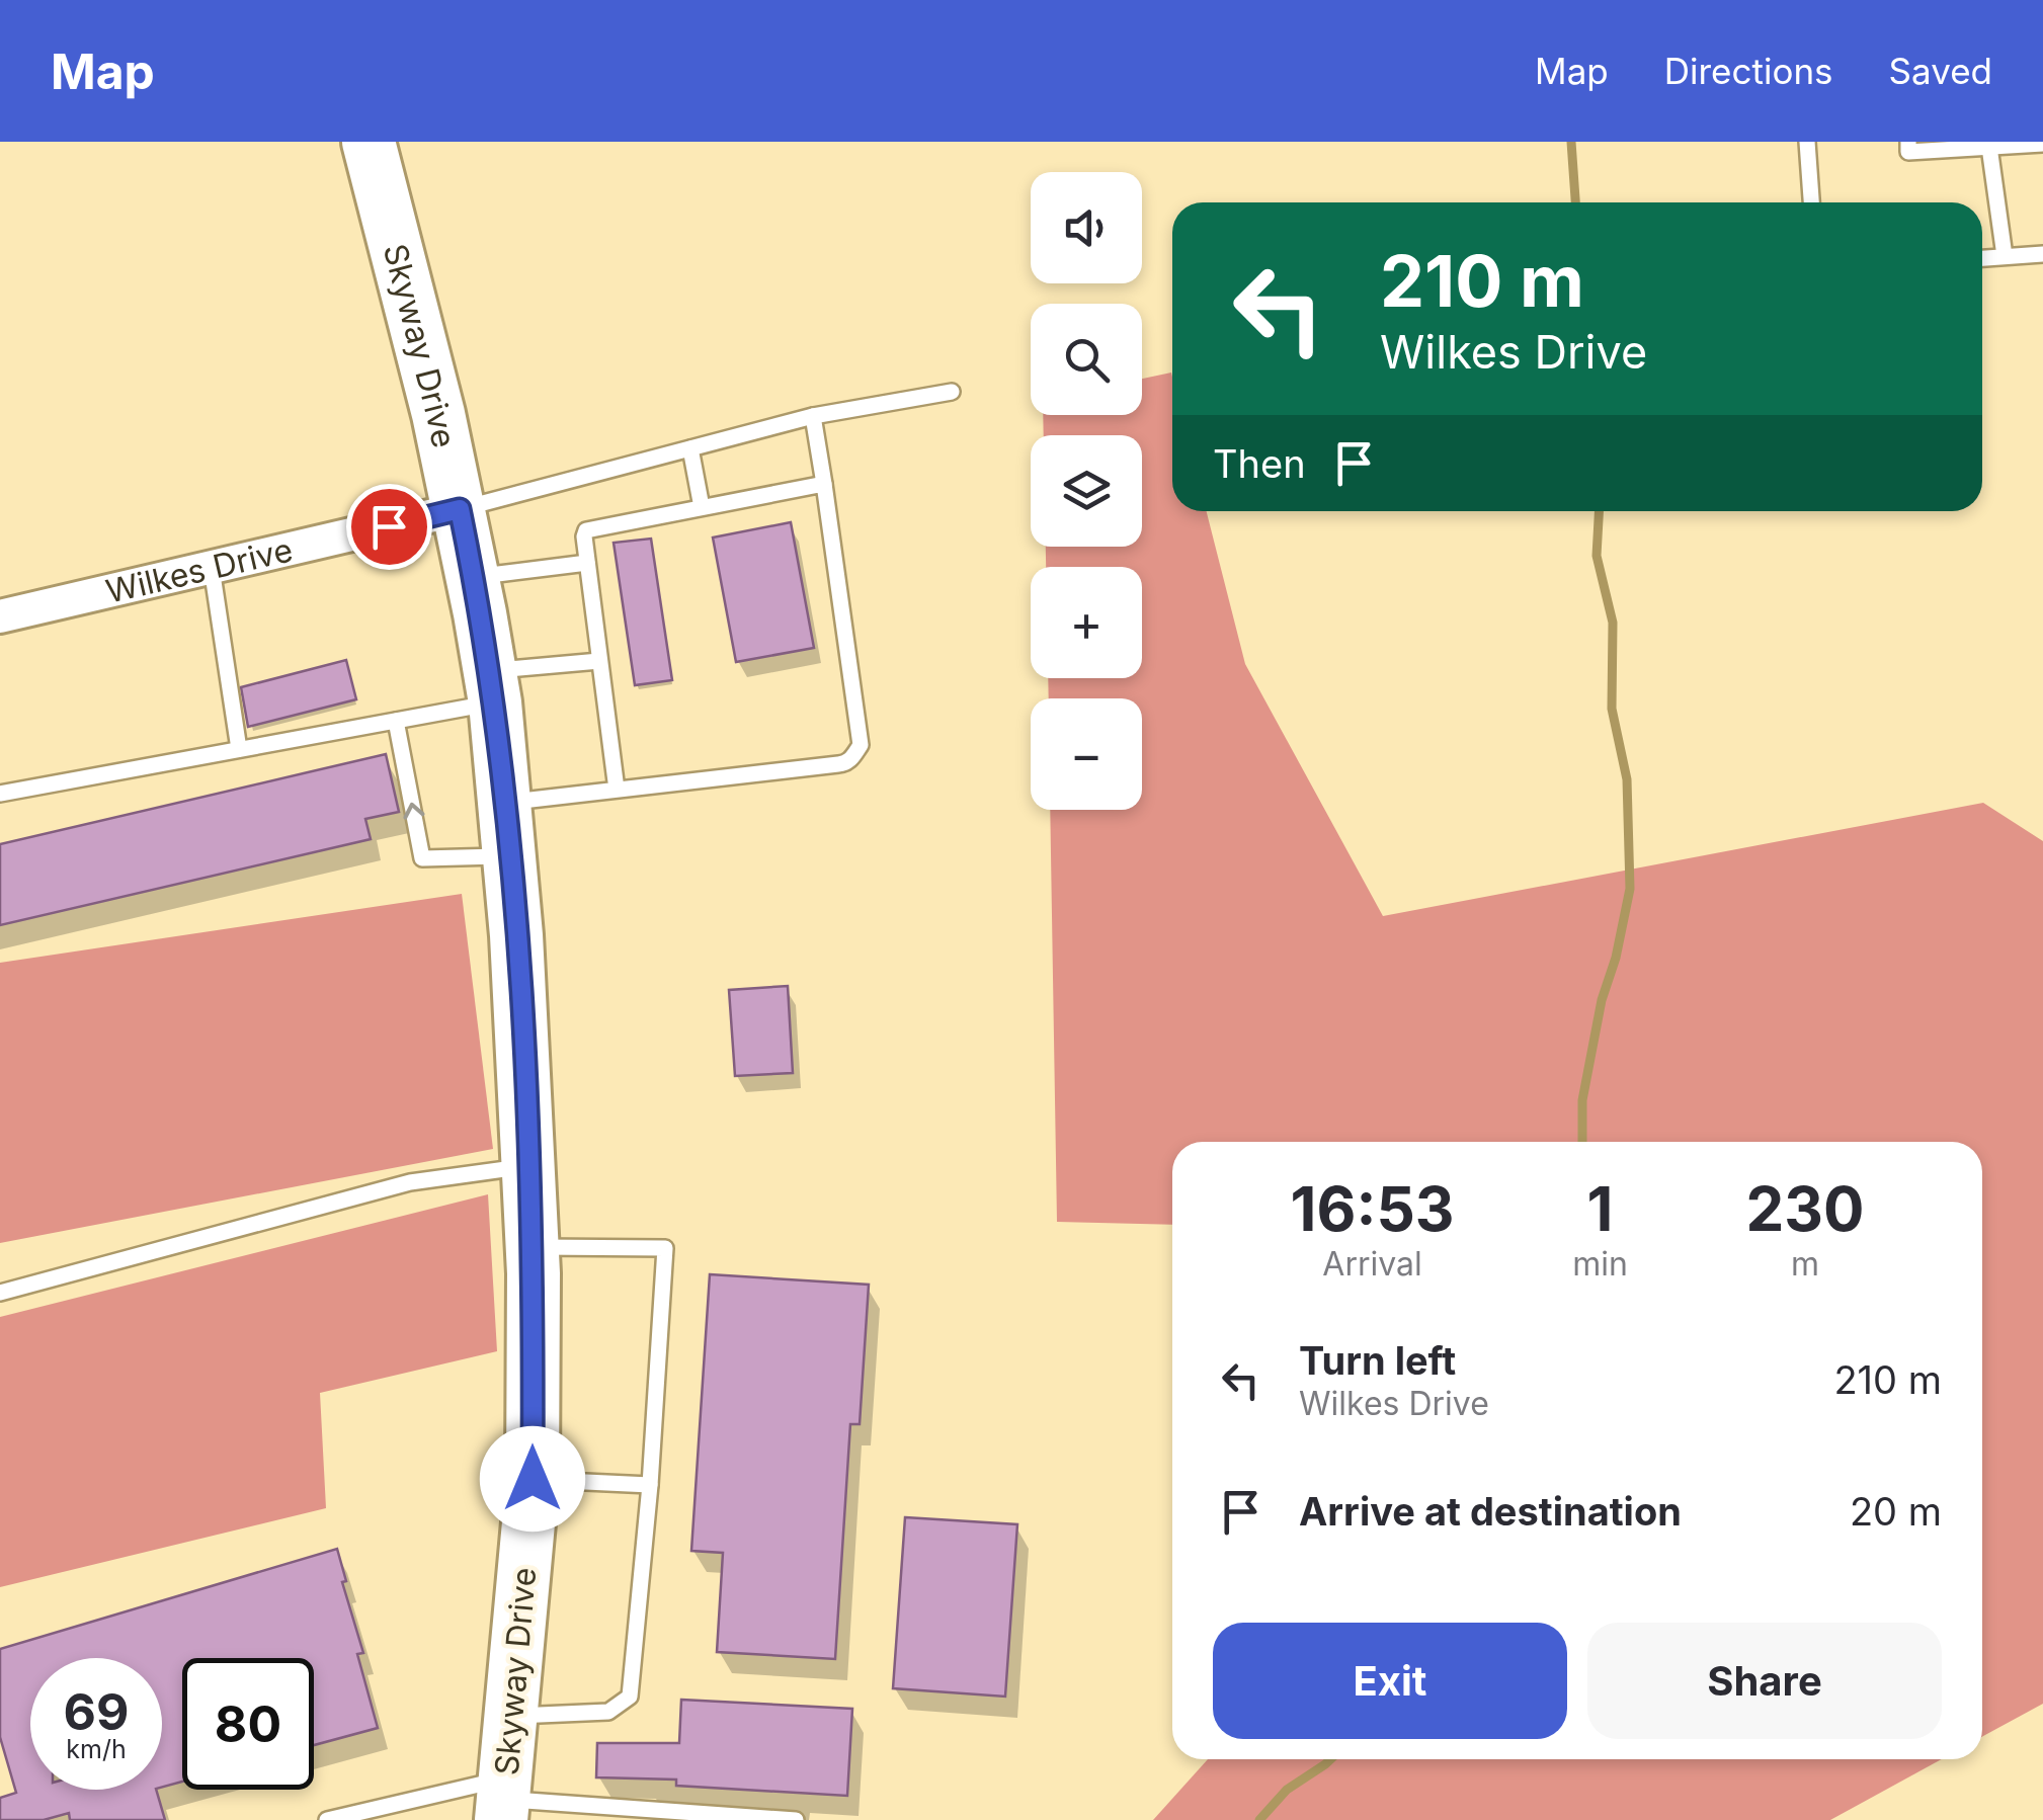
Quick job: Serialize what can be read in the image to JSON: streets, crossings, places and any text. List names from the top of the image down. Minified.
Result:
{"streets":{"highway":["Skyway Drive"],"street":["Wilkes Drive"]},"crossings":[["Skyway Drive","Wilkes Drive"]],"page":{"header":"Map","nav":["Map","Directions","Saved"],"map_buttons":["+","−"],"turn":["210 m","Wilkes Drive"],"then":"Then","eta":["16:53","Arrival","1","min","230","m"],"list":[{"name":"Turn left","note":"Wilkes Drive","value":"210 m"},{"name":"Arrive at destination","value":"20 m"}],"buttons":["Exit","Share"],"speed":"69 km/h","limit":"80"}}
